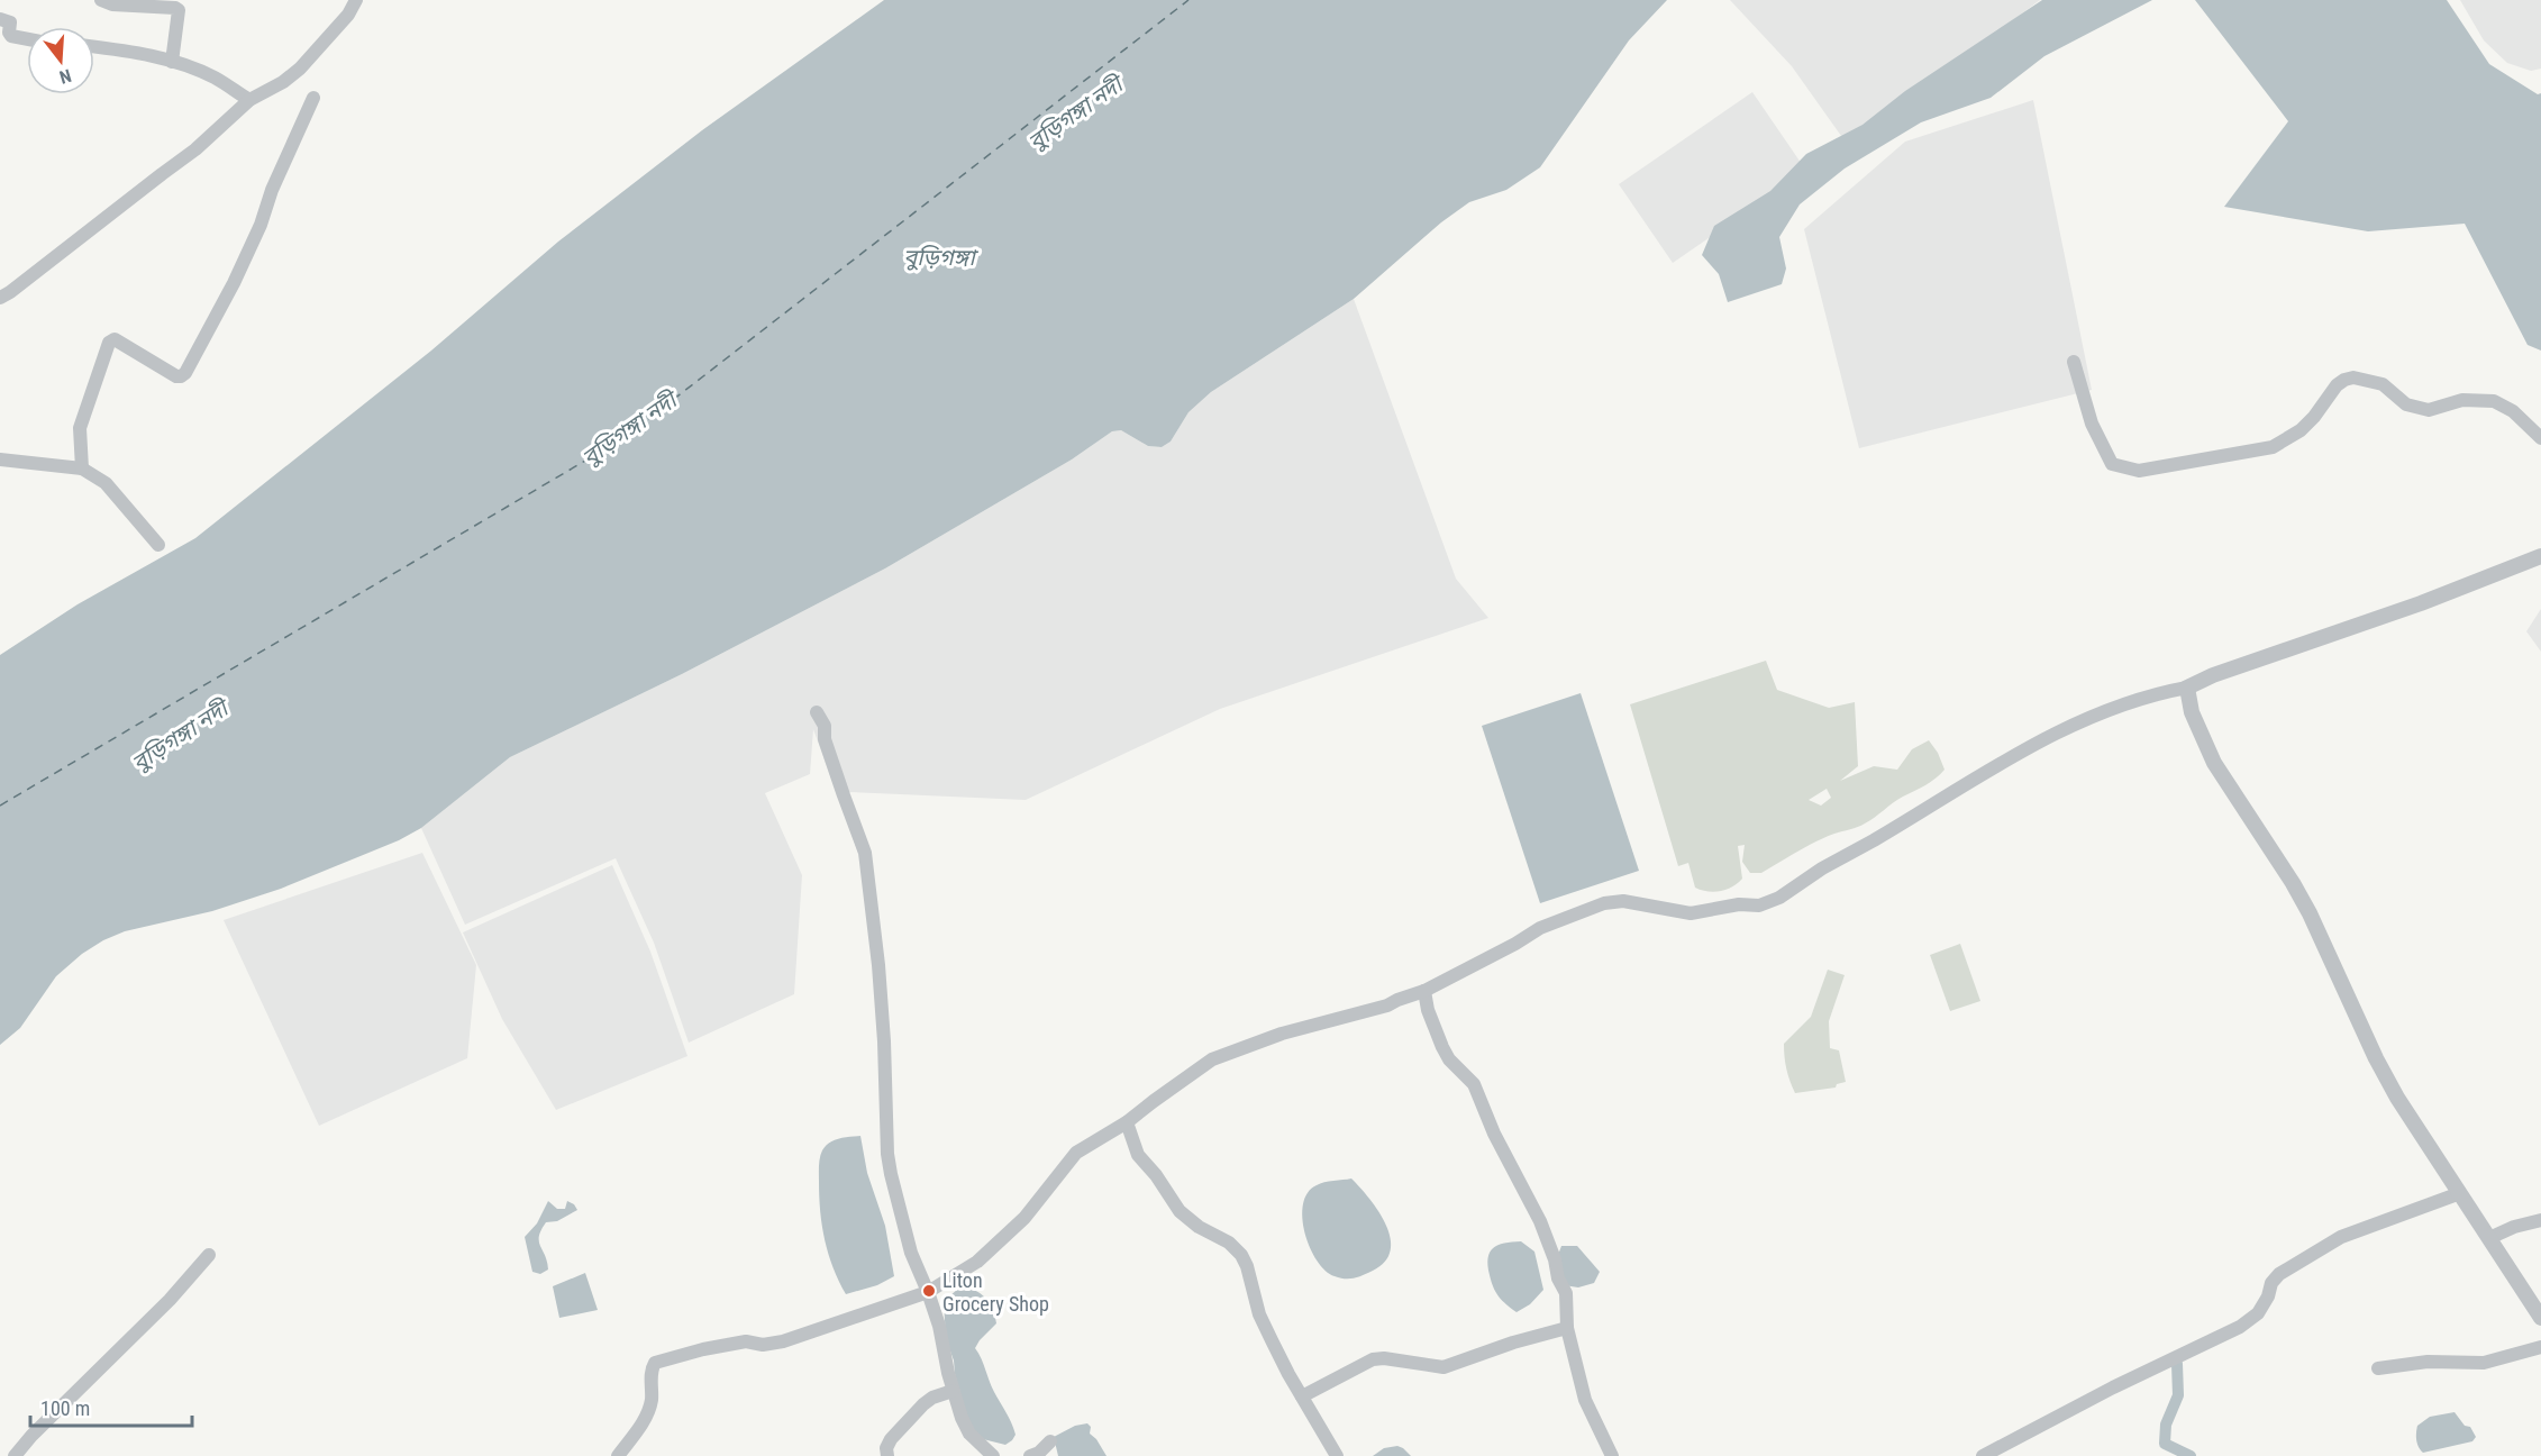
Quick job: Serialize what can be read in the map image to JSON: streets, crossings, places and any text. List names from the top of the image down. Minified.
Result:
{"water":["বুড়িগঙ্গা নদী","বুড়িগঙ্গা"],"places":["Liton Grocery Shop"],"scale_bar":"100 m","north":"bottom"}
